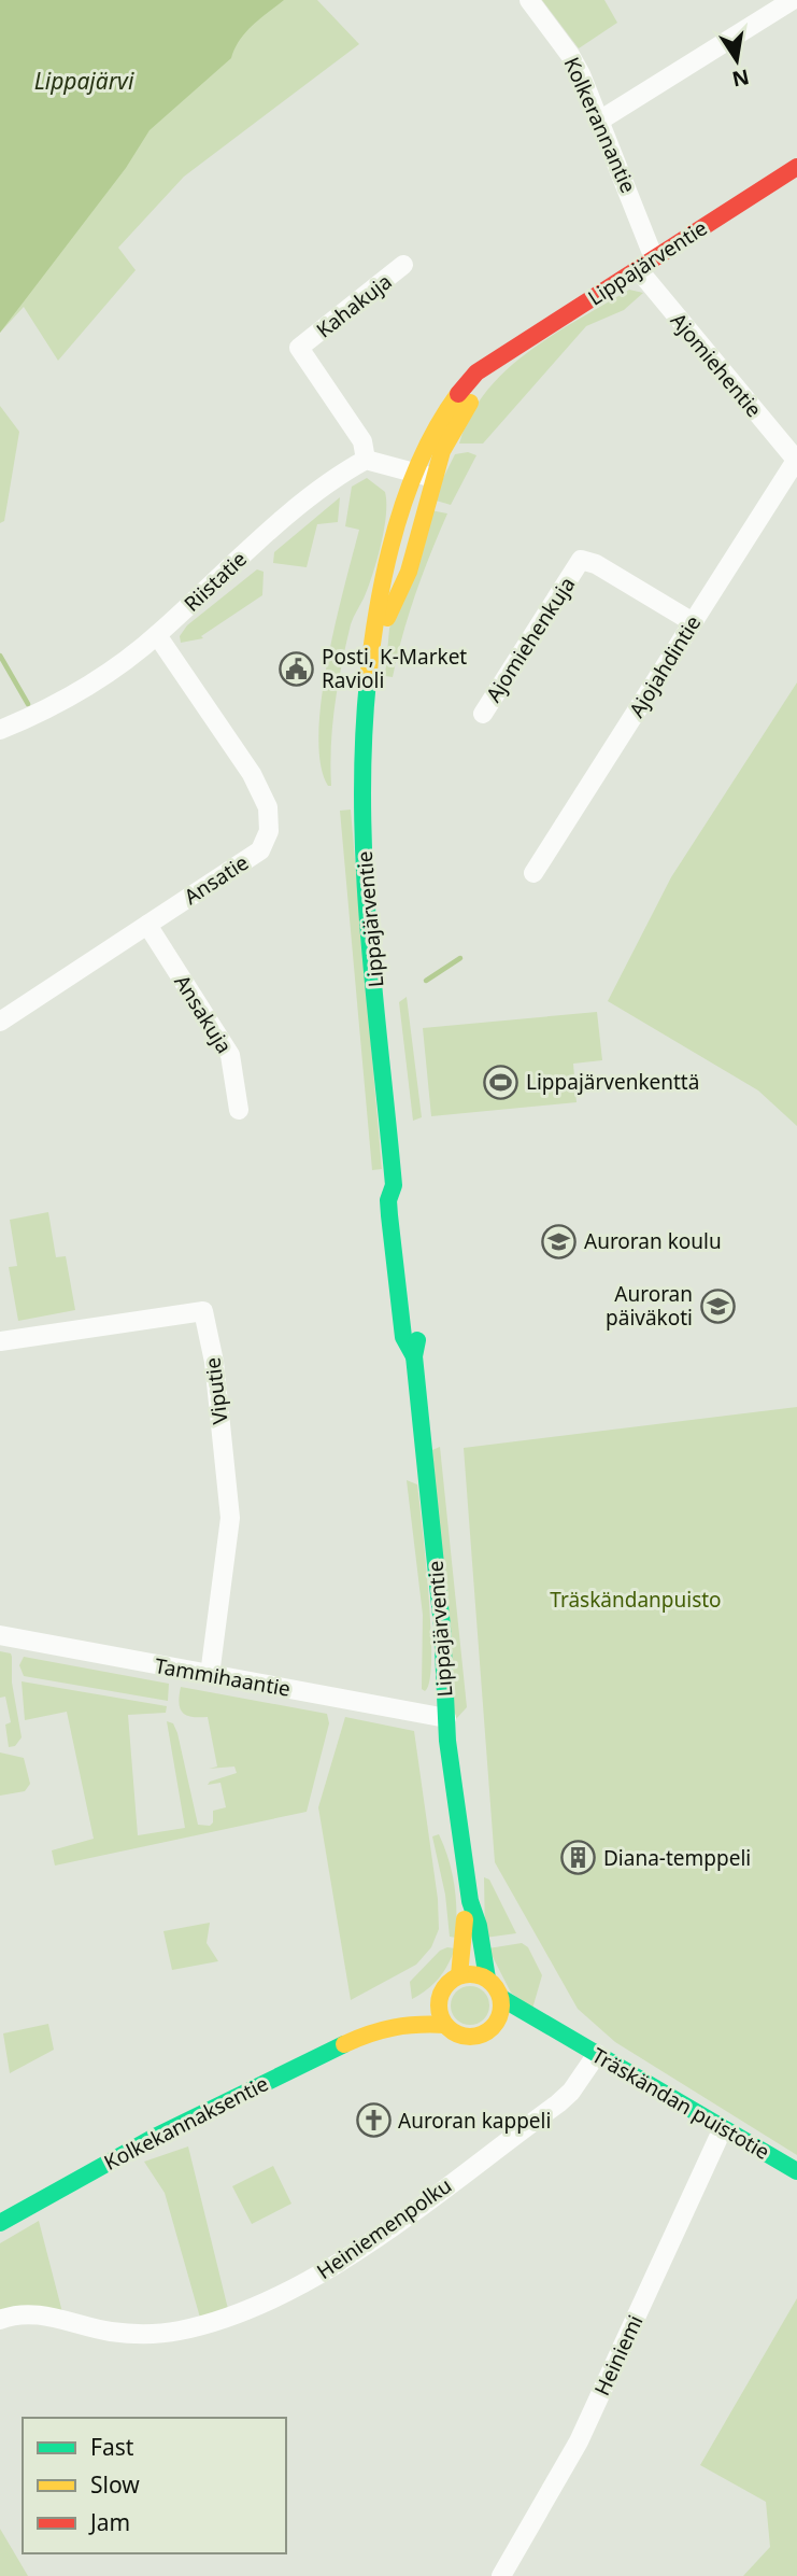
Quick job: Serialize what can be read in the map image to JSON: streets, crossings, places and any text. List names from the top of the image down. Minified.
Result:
{"streets":{"main road":["Lippajärventie","Träskändan puistotie","Kolkekannaksentie"],"street":["Kolkerannantie","Kahakuja","Ajomiehentie","Riistatie","Ajomiehenkuja","Ajojahdintie","Ansatie","Ansakuja","Viputie","Tammihaantie","Heiniemenpolku","Heiniemi"]},"crossings":[["Kolkerannantie","Lippajärventie"],["Kolkerannantie","Ajomiehentie"],["Lippajärventie","Ajomiehentie"],["Lippajärventie","Tammihaantie"],["Lippajärventie","Träskändan puistotie"],["Lippajärventie","Kolkekannaksentie"],["Kahakuja","Riistatie"],["Ajomiehentie","Ajojahdintie"],["Riistatie","Ansatie"],["Ajomiehenkuja","Ajojahdintie"],["Ansatie","Ansakuja"],["Viputie","Tammihaantie"],["Träskändan puistotie","Kolkekannaksentie"],["Träskändan puistotie","Heiniemenpolku"],["Träskändan puistotie","Heiniemi"]],"water":["Lippajärvi"],"parks":["Träskändanpuisto"],"places":{"public building":["Posti, K-Market Ravioli"],"sports":["Lippajärvenkenttä"],"school or university":["Auroran koulu","Auroran päiväkoti"],"building":["Diana-temppeli"],"church":["Auroran kappeli"]},"legend":["Fast","Slow","Jam"],"north":"bottom"}
